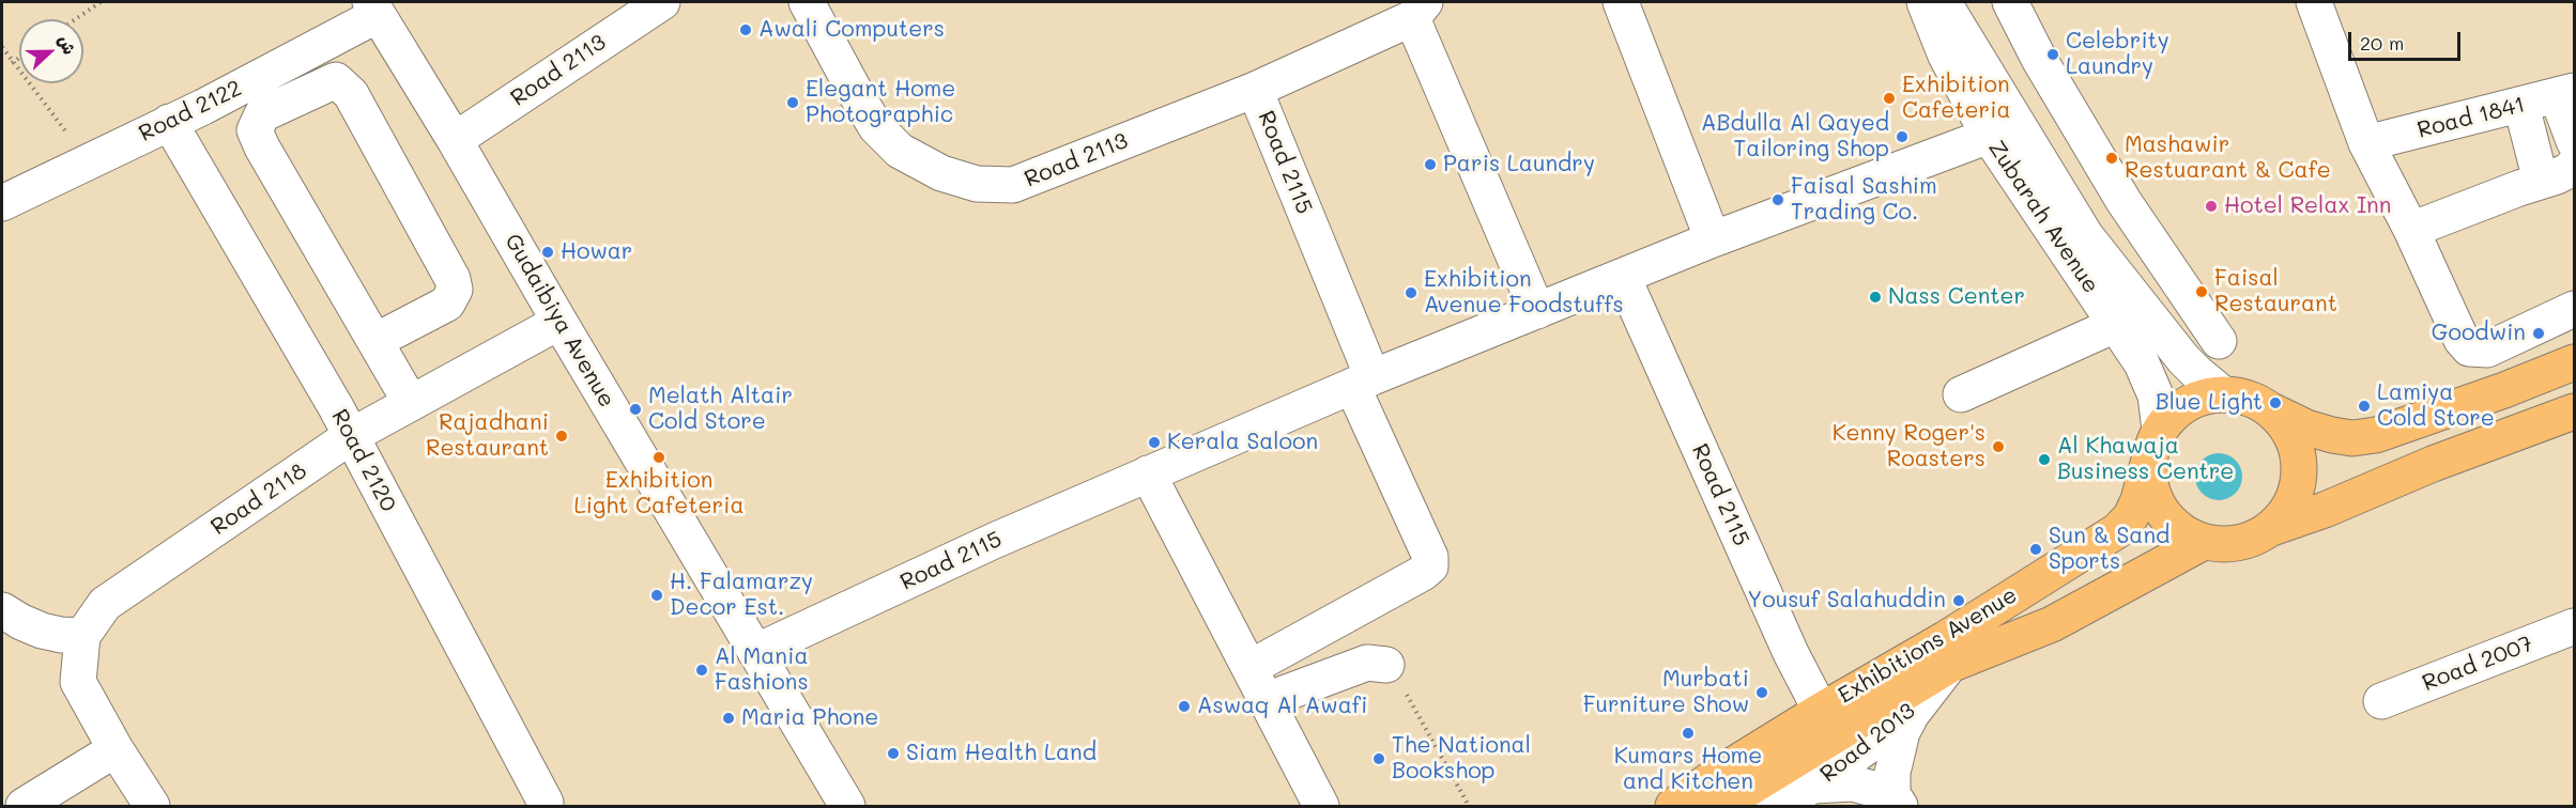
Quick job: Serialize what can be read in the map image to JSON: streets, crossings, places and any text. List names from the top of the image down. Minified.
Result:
{"streets":{"main road":["Exhibitions Avenue"],"street":["Road 2113","Road 2122","Road 1841","Road 2115","Zubarah Avenue","Gudaibiya Avenue","Road 2120","Road 2118","Road 2007","Road 2013"]},"crossings":[["Road 2113","Road 2115"],["Road 2113","Gudaibiya Avenue"],["Road 2122","Gudaibiya Avenue"],["Road 2122","Road 2120"],["Road 2115","Zubarah Avenue"],["Road 2115","Gudaibiya Avenue"],["Road 2115","Exhibitions Avenue"],["Zubarah Avenue","Exhibitions Avenue"],["Gudaibiya Avenue","Road 2118"],["Road 2120","Road 2118"],["Exhibitions Avenue","Road 2013"]],"places":["Awali Computers","Celebrity Laundry","Exhibition Cafeteria","Elegant Home Photographic","ABdulla Al Qayed Tailoring Shop","Mashawir Restuarant & Cafe","Paris Laundry","Faisal Sashim Trading Co.","Hotel Relax Inn","Howar","Faisal Restaurant","Exhibition Avenue Foodstuffs","Nass Center","Goodwin","Blue Light","Lamiya Cold Store","Melath Altair Cold Store","Rajadhani Restaurant","Kerala Saloon","Kenny Roger's Roasters","Exhibition Light Cafeteria","Al Khawaja Business Centre","Sun & Sand Sports","H. Falamarzy Decor Est.","Yousuf Salahuddin","Al Mania Fashions","Murbati Furniture Show","Aswaq Al Awafi","Maria Phone","Kumars Home and Kitchen","Siam Health Land","The National Bookshop"],"scale_bar":"20 m","north":"right"}
